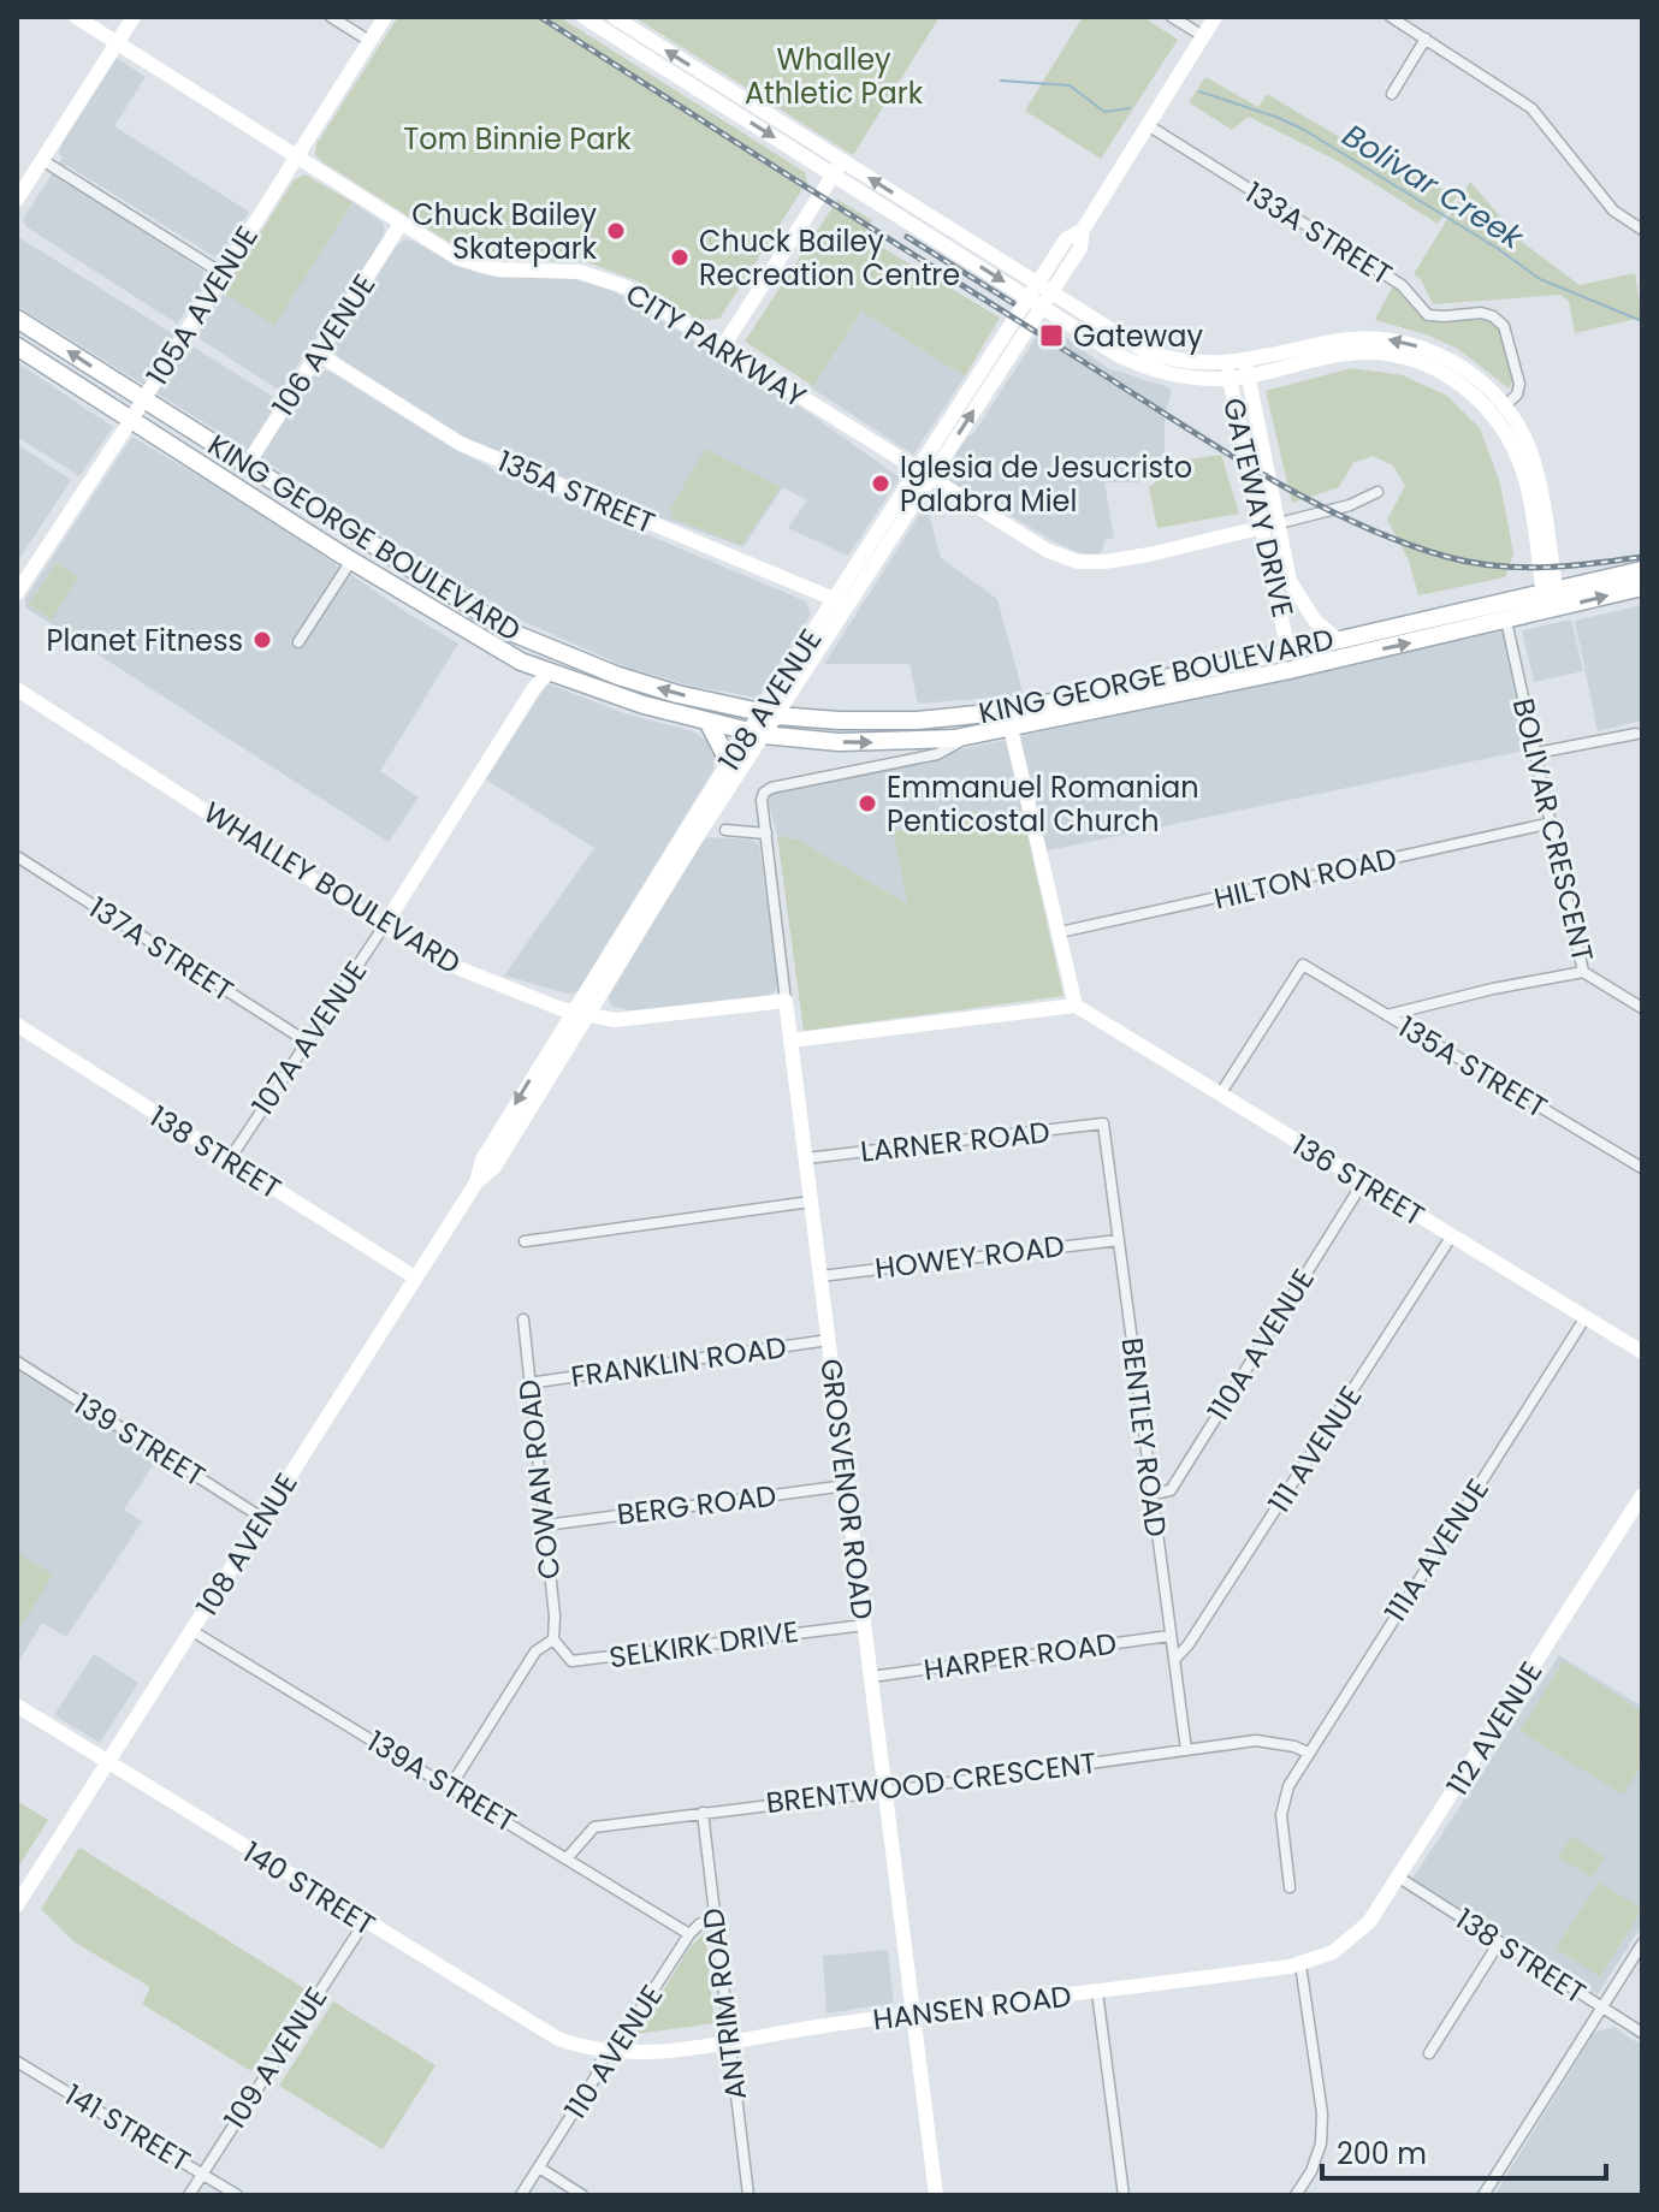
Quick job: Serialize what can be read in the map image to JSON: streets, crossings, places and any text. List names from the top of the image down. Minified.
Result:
{"streets":{"main road":["KING GEORGE BOULEVARD"],"street":["133A STREET","105A AVENUE","106 AVENUE","CITY PARKWAY","135A STREET","GATEWAY DRIVE","108 AVENUE","BOLIVAR CRESCENT","HILTON ROAD","WHALLEY BOULEVARD","137A STREET","107A AVENUE","LARNER ROAD","138 STREET","136 STREET","HOWEY ROAD","110A AVENUE","FRANKLIN ROAD","BENTLEY ROAD","139 STREET","111 AVENUE","COWAN ROAD","GROSVENOR ROAD","BERG ROAD","111A AVENUE","SELKIRK DRIVE","HARPER ROAD","112 AVENUE","139A STREET","BRENTWOOD CRESCENT","140 STREET","ANTRIM ROAD","HANSEN ROAD","110 AVENUE","109 AVENUE","141 STREET"]},"crossings":[["133A STREET","108 AVENUE"],["105A AVENUE","CITY PARKWAY"],["105A AVENUE","KING GEORGE BOULEVARD"],["106 AVENUE","CITY PARKWAY"],["106 AVENUE","135A STREET"],["106 AVENUE","KING GEORGE BOULEVARD"],["CITY PARKWAY","GATEWAY DRIVE"],["CITY PARKWAY","108 AVENUE"],["135A STREET","108 AVENUE"],["135A STREET","136 STREET"],["GATEWAY DRIVE","KING GEORGE BOULEVARD"],["KING GEORGE BOULEVARD","108 AVENUE"],["KING GEORGE BOULEVARD","BOLIVAR CRESCENT"],["KING GEORGE BOULEVARD","107A AVENUE"],["KING GEORGE BOULEVARD","GROSVENOR ROAD"],["108 AVENUE","WHALLEY BOULEVARD"],["108 AVENUE","138 STREET"],["108 AVENUE","139 STREET"],["108 AVENUE","139A STREET"],["108 AVENUE","140 STREET"],["BOLIVAR CRESCENT","HILTON ROAD"],["WHALLEY BOULEVARD","107A AVENUE"],["WHALLEY BOULEVARD","GROSVENOR ROAD"],["137A STREET","107A AVENUE"],["107A AVENUE","138 STREET"],["LARNER ROAD","BENTLEY ROAD"],["LARNER ROAD","GROSVENOR ROAD"],["138 STREET","112 AVENUE"],["136 STREET","110A AVENUE"],["136 STREET","111 AVENUE"],["136 STREET","111A AVENUE"],["HOWEY ROAD","BENTLEY ROAD"],["HOWEY ROAD","GROSVENOR ROAD"],["110A AVENUE","BENTLEY ROAD"],["FRANKLIN ROAD","COWAN ROAD"],["FRANKLIN ROAD","GROSVENOR ROAD"],["BENTLEY ROAD","111 AVENUE"],["BENTLEY ROAD","HARPER ROAD"],["BENTLEY ROAD","BRENTWOOD CRESCENT"],["COWAN ROAD","BERG ROAD"],["COWAN ROAD","SELKIRK DRIVE"],["GROSVENOR ROAD","BERG ROAD"],["GROSVENOR ROAD","SELKIRK DRIVE"],["GROSVENOR ROAD","HARPER ROAD"],["GROSVENOR ROAD","BRENTWOOD CRESCENT"],["GROSVENOR ROAD","HANSEN ROAD"],["111A AVENUE","BRENTWOOD CRESCENT"],["112 AVENUE","HANSEN ROAD"],["139A STREET","BRENTWOOD CRESCENT"],["139A STREET","110 AVENUE"],["BRENTWOOD CRESCENT","ANTRIM ROAD"],["140 STREET","HANSEN ROAD"],["140 STREET","110 AVENUE"],["140 STREET","109 AVENUE"],["ANTRIM ROAD","HANSEN ROAD"],["ANTRIM ROAD","110 AVENUE"],["HANSEN ROAD","110 AVENUE"],["109 AVENUE","141 STREET"]],"water":["Bolivar Creek"],"parks":["Whalley Athletic Park","Tom Binnie Park"],"places":{"other":["Chuck Bailey Skatepark","Chuck Bailey Recreation Centre","Iglesia de Jesucristo Palabra Miel","Planet Fitness","Emmanuel Romanian Penticostal Church"],"transit":["Gateway"]},"scale_bar":"200 m"}
